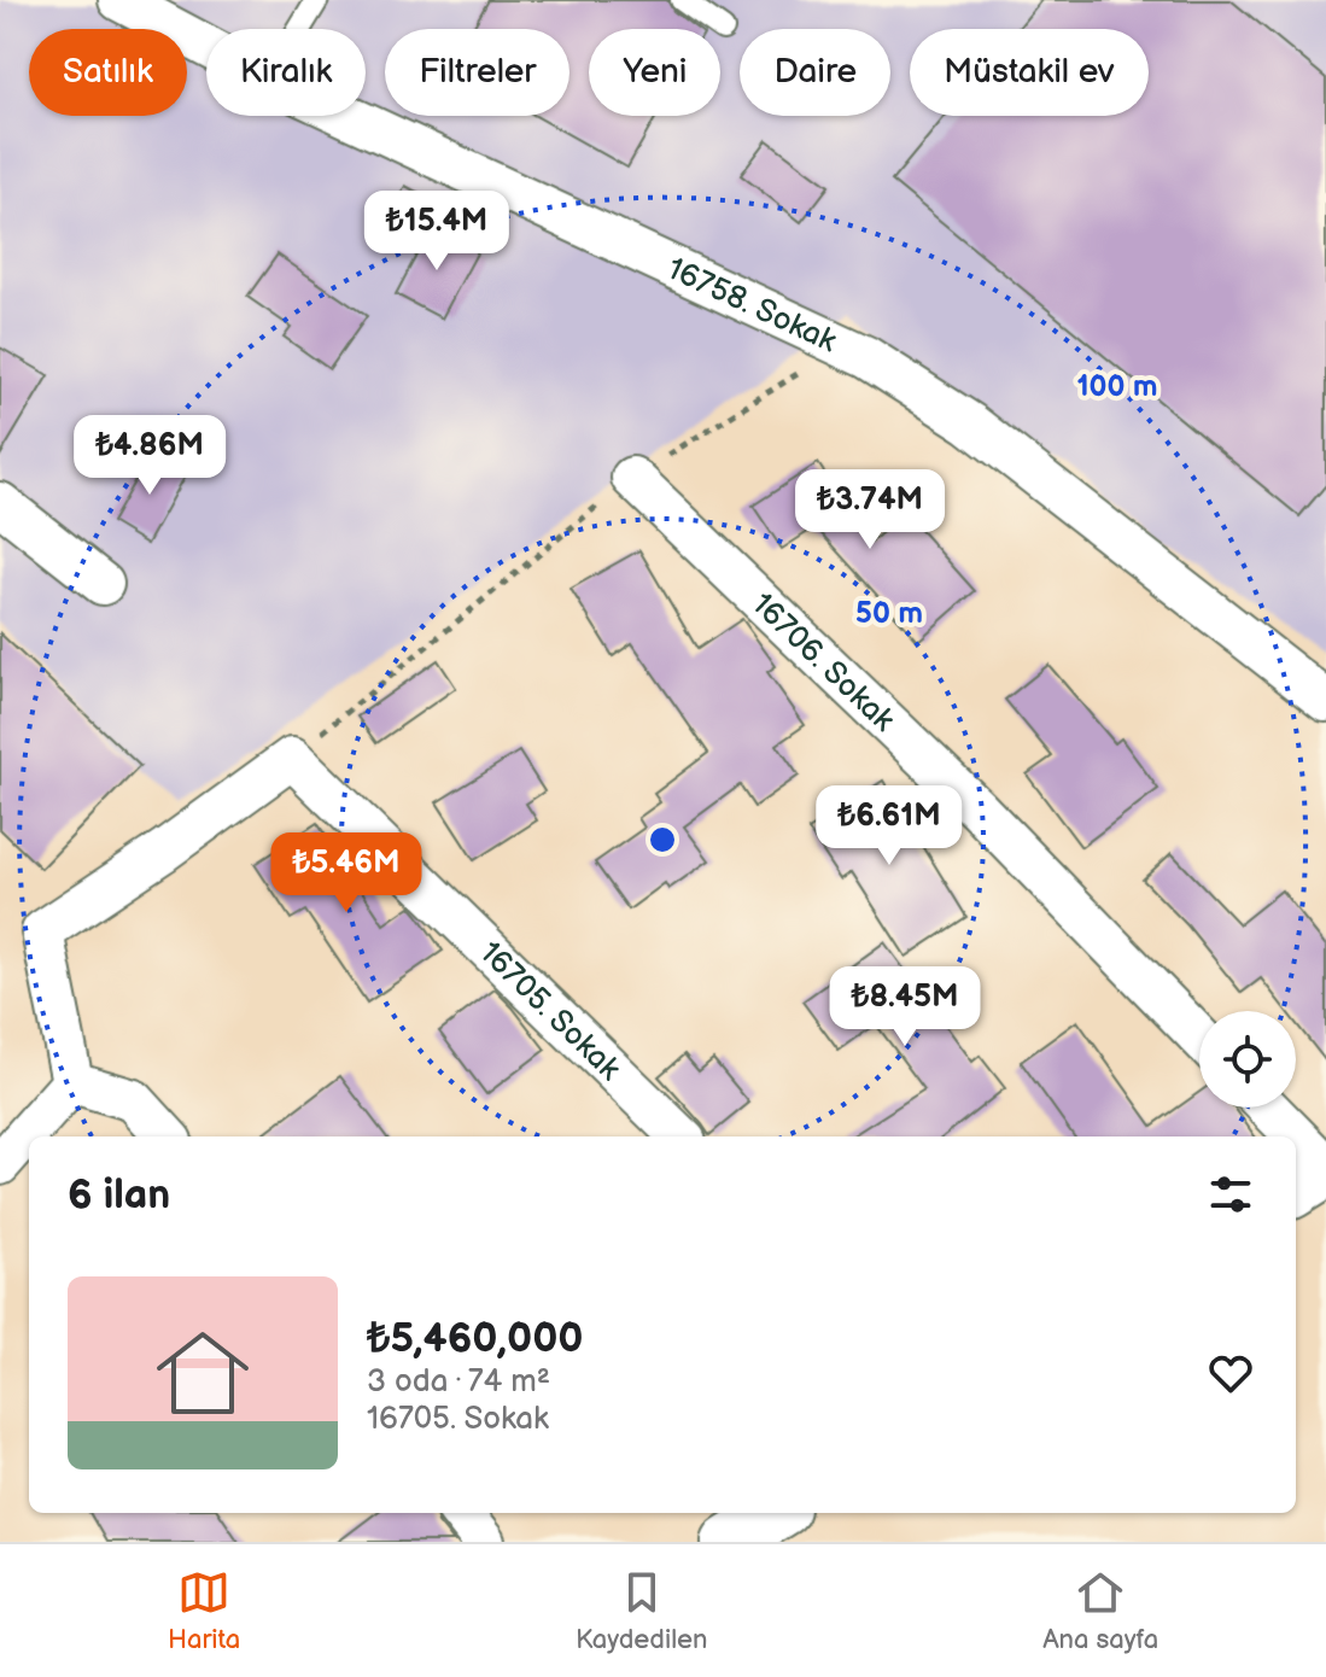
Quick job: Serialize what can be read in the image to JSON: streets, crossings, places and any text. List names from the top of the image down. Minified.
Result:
{"streets":{"street":["16758. Sokak","16706. Sokak","16705. Sokak"]},"page":{"chip":["Satılık","Kiralık","Filtreler","Yeni","Daire","Müstakil ev"],"price":["₺15.4M","₺4.86M","₺3.74M","₺6.61M","₺5.46M","₺8.45M"],"heading":"6 ilan","list":[{"name":"₺5,460,000","note":"3 oda · 74 m² · 16705. Sokak"}],"tabs":["Harita","Kaydedilen","Ana sayfa"]},"rings":["100 m","50 m"]}
